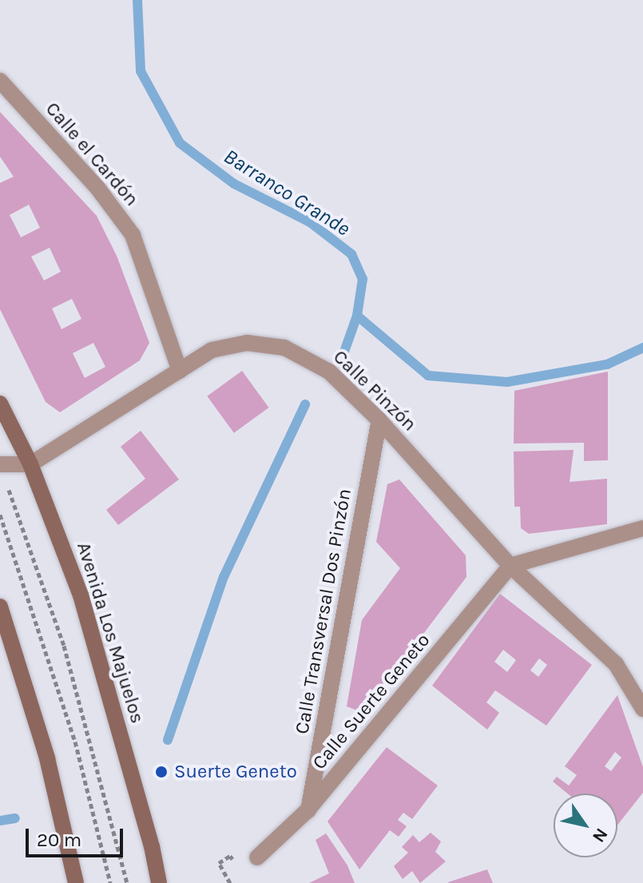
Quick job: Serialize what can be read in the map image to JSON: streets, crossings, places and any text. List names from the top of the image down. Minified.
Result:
{"streets":{"street":["Calle el Cardón","Calle Pinzón","Calle Transversal Dos Pinzón","Avenida Los Majuelos","Calle Suerte Geneto"]},"crossings":[["Calle el Cardón","Calle Pinzón"],["Calle Pinzón","Calle Transversal Dos Pinzón"],["Calle Pinzón","Avenida Los Majuelos"],["Calle Pinzón","Calle Suerte Geneto"],["Calle Transversal Dos Pinzón","Calle Suerte Geneto"]],"water":["Barranco Grande"],"places":["Suerte Geneto"],"scale_bar":"20 m","north":"bottom right"}
